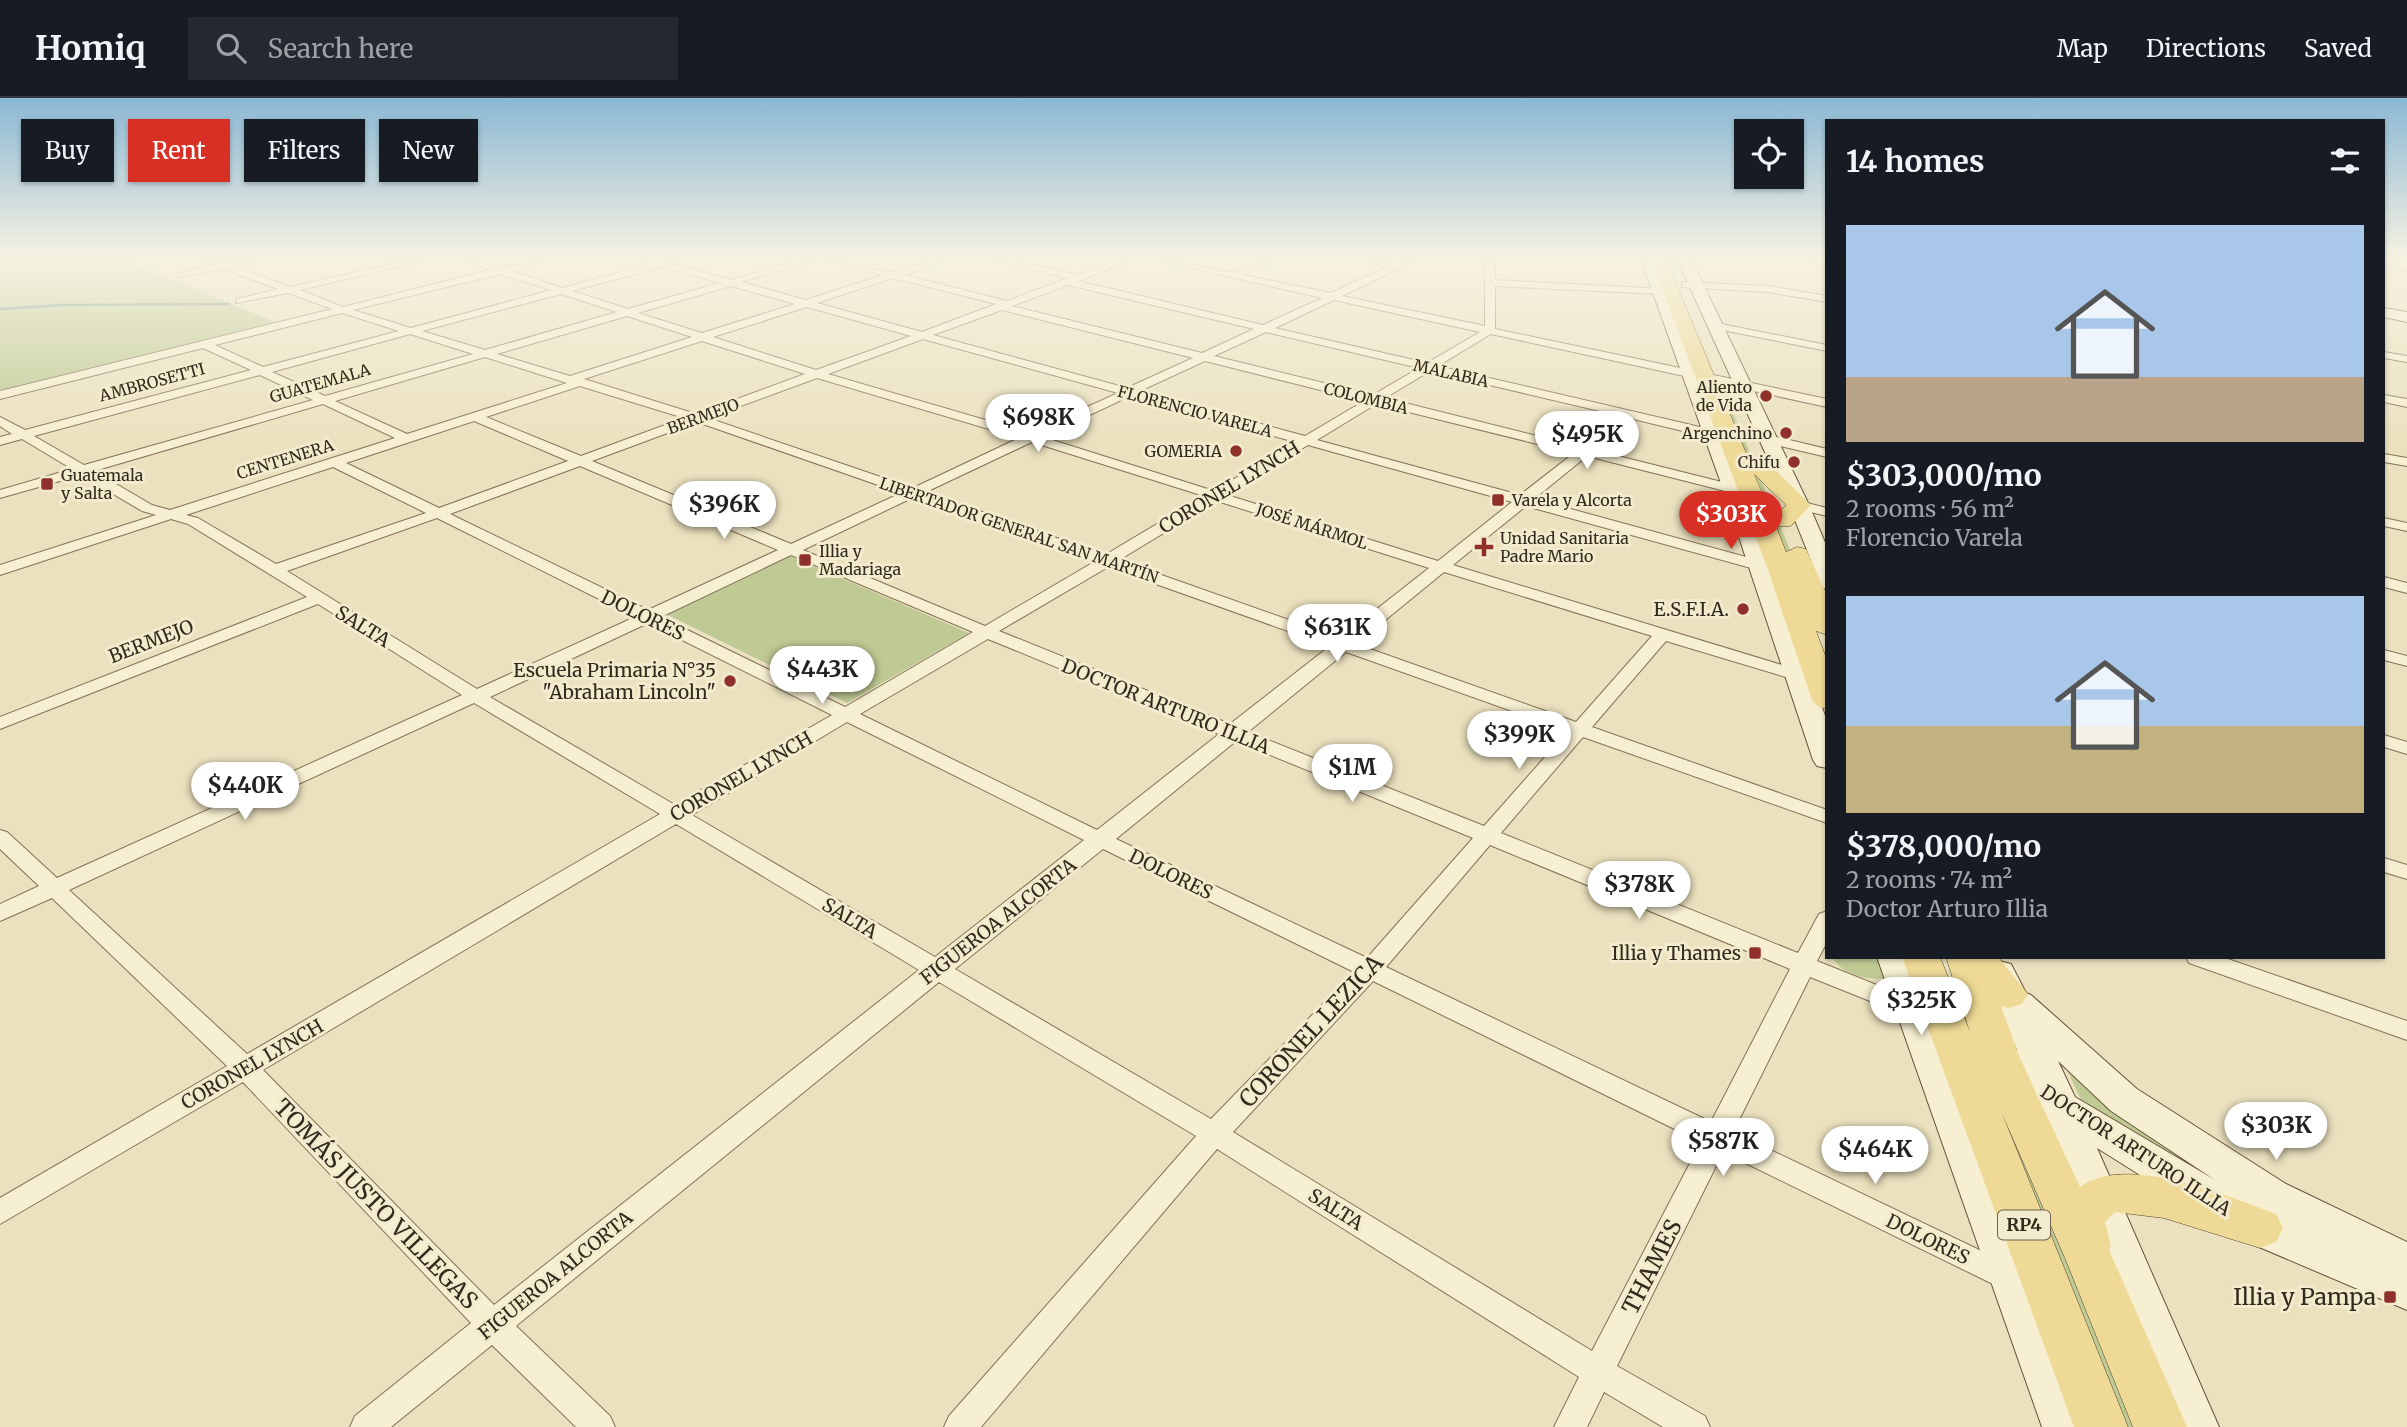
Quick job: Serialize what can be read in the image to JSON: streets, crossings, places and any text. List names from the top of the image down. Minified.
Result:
{"streets":{"main road":["RP4"],"street":["MALABIA","AMBROSETTI","GUATEMALA","COLOMBIA","FLORENCIO VARELA","BERMEJO","CENTENERA","CORONEL LYNCH","JOSÉ MÁRMOL","LIBERTADOR GENERAL SAN MARTÍN","DOLORES","SALTA","DOCTOR ARTURO ILLIA","FIGUEROA ALCORTA","CORONEL LEZICA","TOMÁS JUSTO VILLEGAS","THAMES"]},"crossings":[["MALABIA","CORONEL LYNCH"],["MALABIA","FIGUEROA ALCORTA"],["AMBROSETTI","LIBERTADOR GENERAL SAN MARTÍN"],["AMBROSETTI","SALTA"],["GUATEMALA","LIBERTADOR GENERAL SAN MARTÍN"],["GUATEMALA","SALTA"],["COLOMBIA","CORONEL LYNCH"],["COLOMBIA","FIGUEROA ALCORTA"],["FLORENCIO VARELA","BERMEJO"],["FLORENCIO VARELA","CORONEL LYNCH"],["FLORENCIO VARELA","FIGUEROA ALCORTA"],["BERMEJO","JOSÉ MÁRMOL"],["BERMEJO","LIBERTADOR GENERAL SAN MARTÍN"],["BERMEJO","DOLORES"],["BERMEJO","SALTA"],["BERMEJO","DOCTOR ARTURO ILLIA"],["CENTENERA","JOSÉ MÁRMOL"],["CENTENERA","LIBERTADOR GENERAL SAN MARTÍN"],["CENTENERA","DOLORES"],["CENTENERA","SALTA"],["CENTENERA","DOCTOR ARTURO ILLIA"],["CORONEL LYNCH","JOSÉ MÁRMOL"],["CORONEL LYNCH","LIBERTADOR GENERAL SAN MARTÍN"],["CORONEL LYNCH","DOLORES"],["CORONEL LYNCH","SALTA"],["CORONEL LYNCH","DOCTOR ARTURO ILLIA"],["CORONEL LYNCH","TOMÁS JUSTO VILLEGAS"],["JOSÉ MÁRMOL","FIGUEROA ALCORTA"],["JOSÉ MÁRMOL","CORONEL LEZICA"],["LIBERTADOR GENERAL SAN MARTÍN","FIGUEROA ALCORTA"],["LIBERTADOR GENERAL SAN MARTÍN","CORONEL LEZICA"],["DOLORES","FIGUEROA ALCORTA"],["DOLORES","CORONEL LEZICA"],["DOLORES","THAMES"],["SALTA","FIGUEROA ALCORTA"],["SALTA","CORONEL LEZICA"],["SALTA","THAMES"],["DOCTOR ARTURO ILLIA","FIGUEROA ALCORTA"],["DOCTOR ARTURO ILLIA","CORONEL LEZICA"],["DOCTOR ARTURO ILLIA","RP4"],["DOCTOR ARTURO ILLIA","THAMES"],["FIGUEROA ALCORTA","TOMÁS JUSTO VILLEGAS"]],"places":{"other":["Aliento de Vida","Argenchino","GOMERIA","Chifu","E.S.F.I.A.","Escuela Primaria N°35 \"Abraham Lincoln\""],"transit":["Guatemala y Salta","Varela y Alcorta","Illia y Madariaga","Illia y Thames","Illia y Pampa"],"health":["Unidad Sanitaria Padre Mario"]},"page":{"header":"Homiq","search":"Search here","nav":["Map","Directions","Saved"],"chip":["Buy","Rent","Filters","New"],"heading":"14 homes","list":[{"name":"$303,000/mo","note":"2 rooms · 56 m² · Florencio Varela"},{"name":"$378,000/mo","note":"2 rooms · 74 m² · Doctor Arturo Illia"}],"price":["$698K","$495K","$396K","$303K","$631K","$443K","$399K","$1M","$440K","$378K","$325K","$303K","$587K","$464K"]}}
